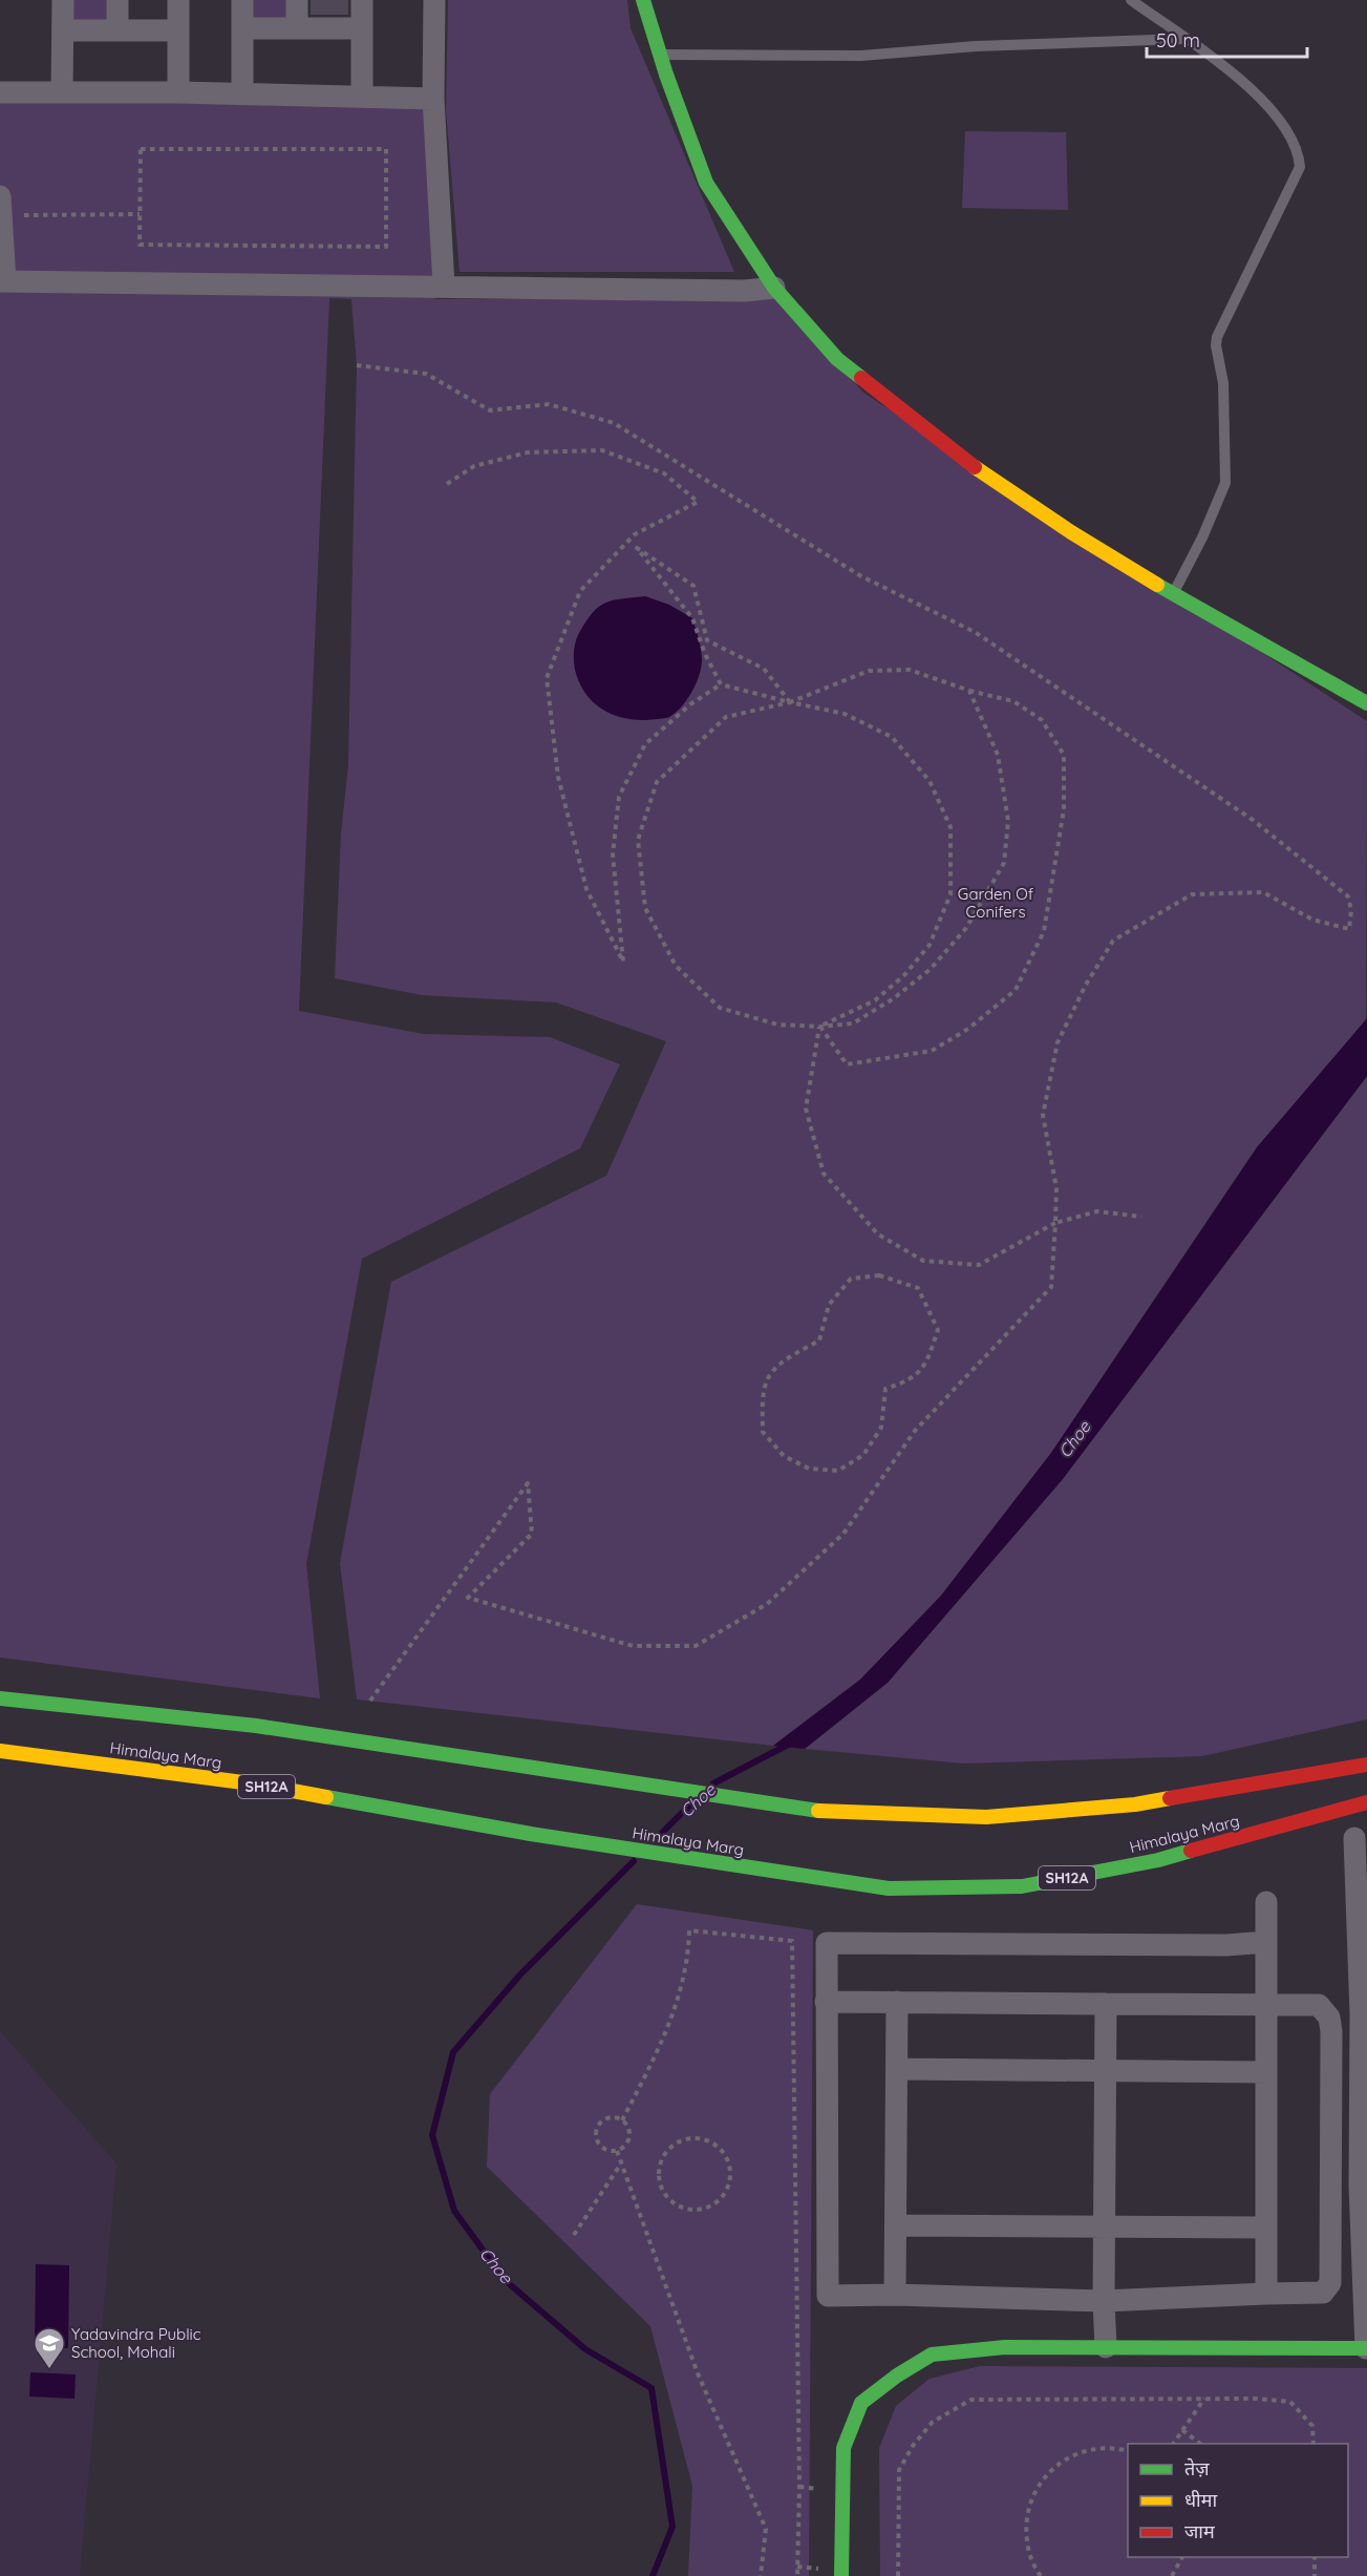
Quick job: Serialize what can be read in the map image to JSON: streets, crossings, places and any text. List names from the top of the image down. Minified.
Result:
{"streets":{"main road":["Himalaya Marg","SH12A"]},"water":["Choe"],"parks":["Garden Of Conifers"],"places":{"school or university":["Yadavindra Public School, Mohali"]},"legend":["तेज़","धीमा","जाम"],"scale_bar":"50 m"}
